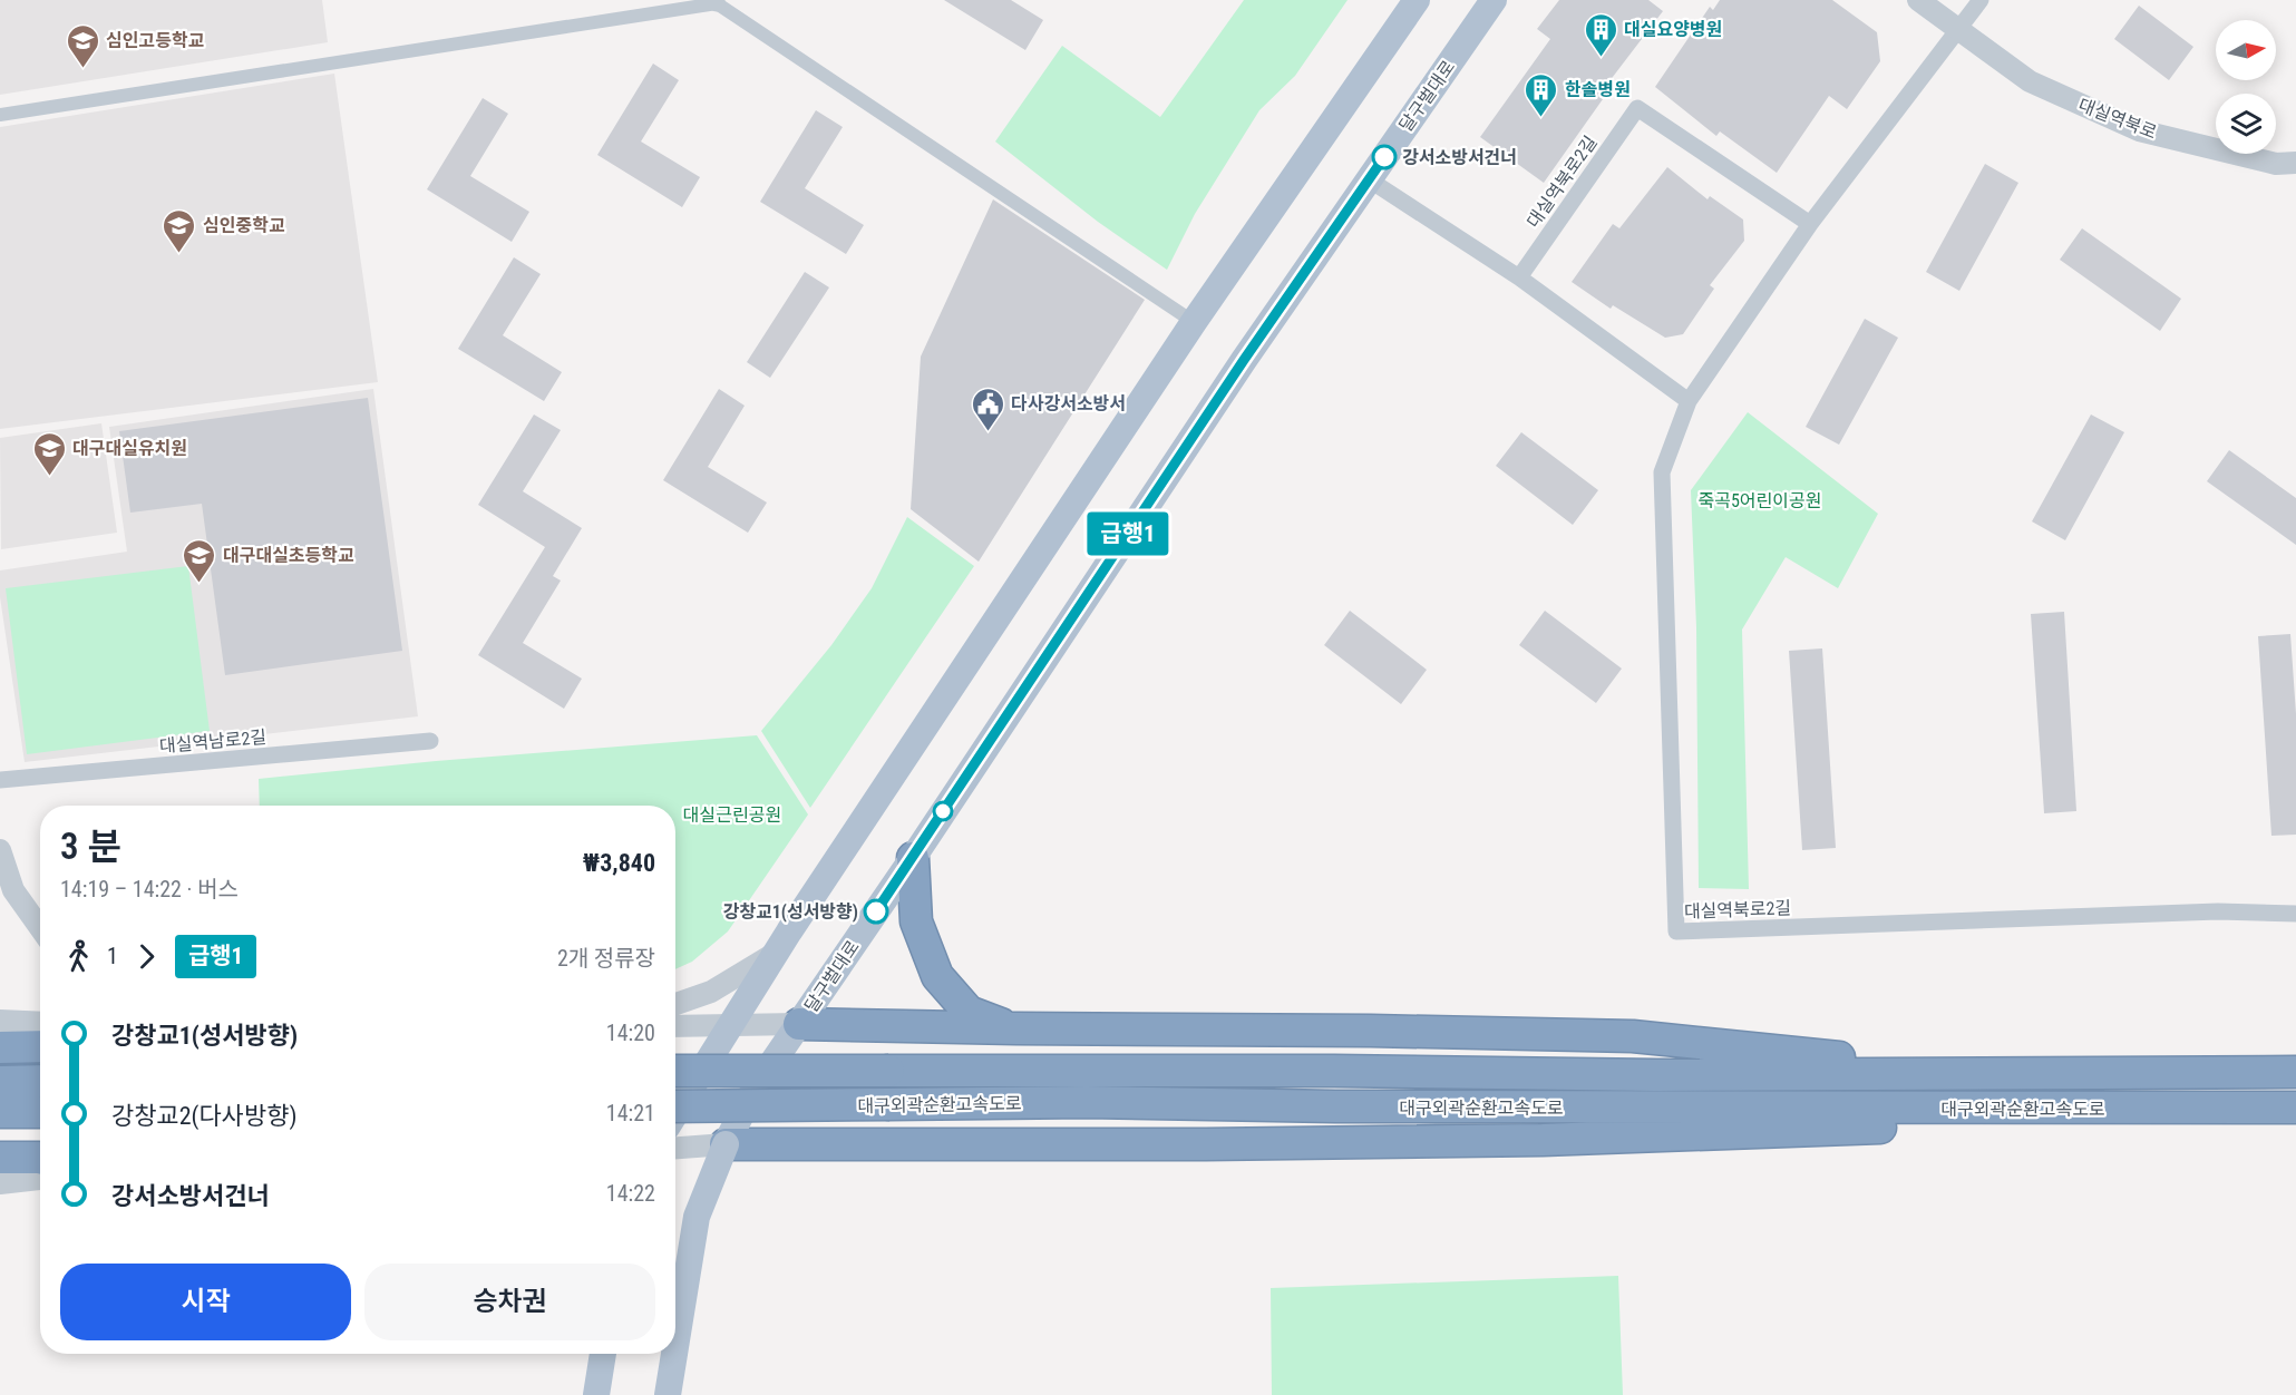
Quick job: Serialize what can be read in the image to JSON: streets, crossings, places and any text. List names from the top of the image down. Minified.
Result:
{"streets":{"highway":["대구외곽순환고속도로"],"main road":["달구벌대로"],"street":["대실역북로","대실역북로2길","대실역남로2길"]},"crossings":[["대실역북로","대실역북로2길"]],"parks":["죽곡5어린이공원","대실근린공원"],"places":{"building":["대실요양병원","한솔병원"],"school or university":["심인고등학교","심인중학교","대구대실유치원","대구대실초등학교"],"other":["강서소방서건너","강창교1(성서방향)"],"public building":["다사강서소방서"]},"lines":["bus line 급행1"],"north":"right","page":{"on_map":"급행1","heading":["3 분","14:19 – 14:22 · 버스","₩3,840"],"legs":["1","급행1","2개 정류장"],"list":[{"name":"강창교1(성서방향)","value":"14:20"},{"name":"강창교2(다사방향)","value":"14:21"},{"name":"강서소방서건너","value":"14:22"}],"buttons":["시작","승차권"]}}
